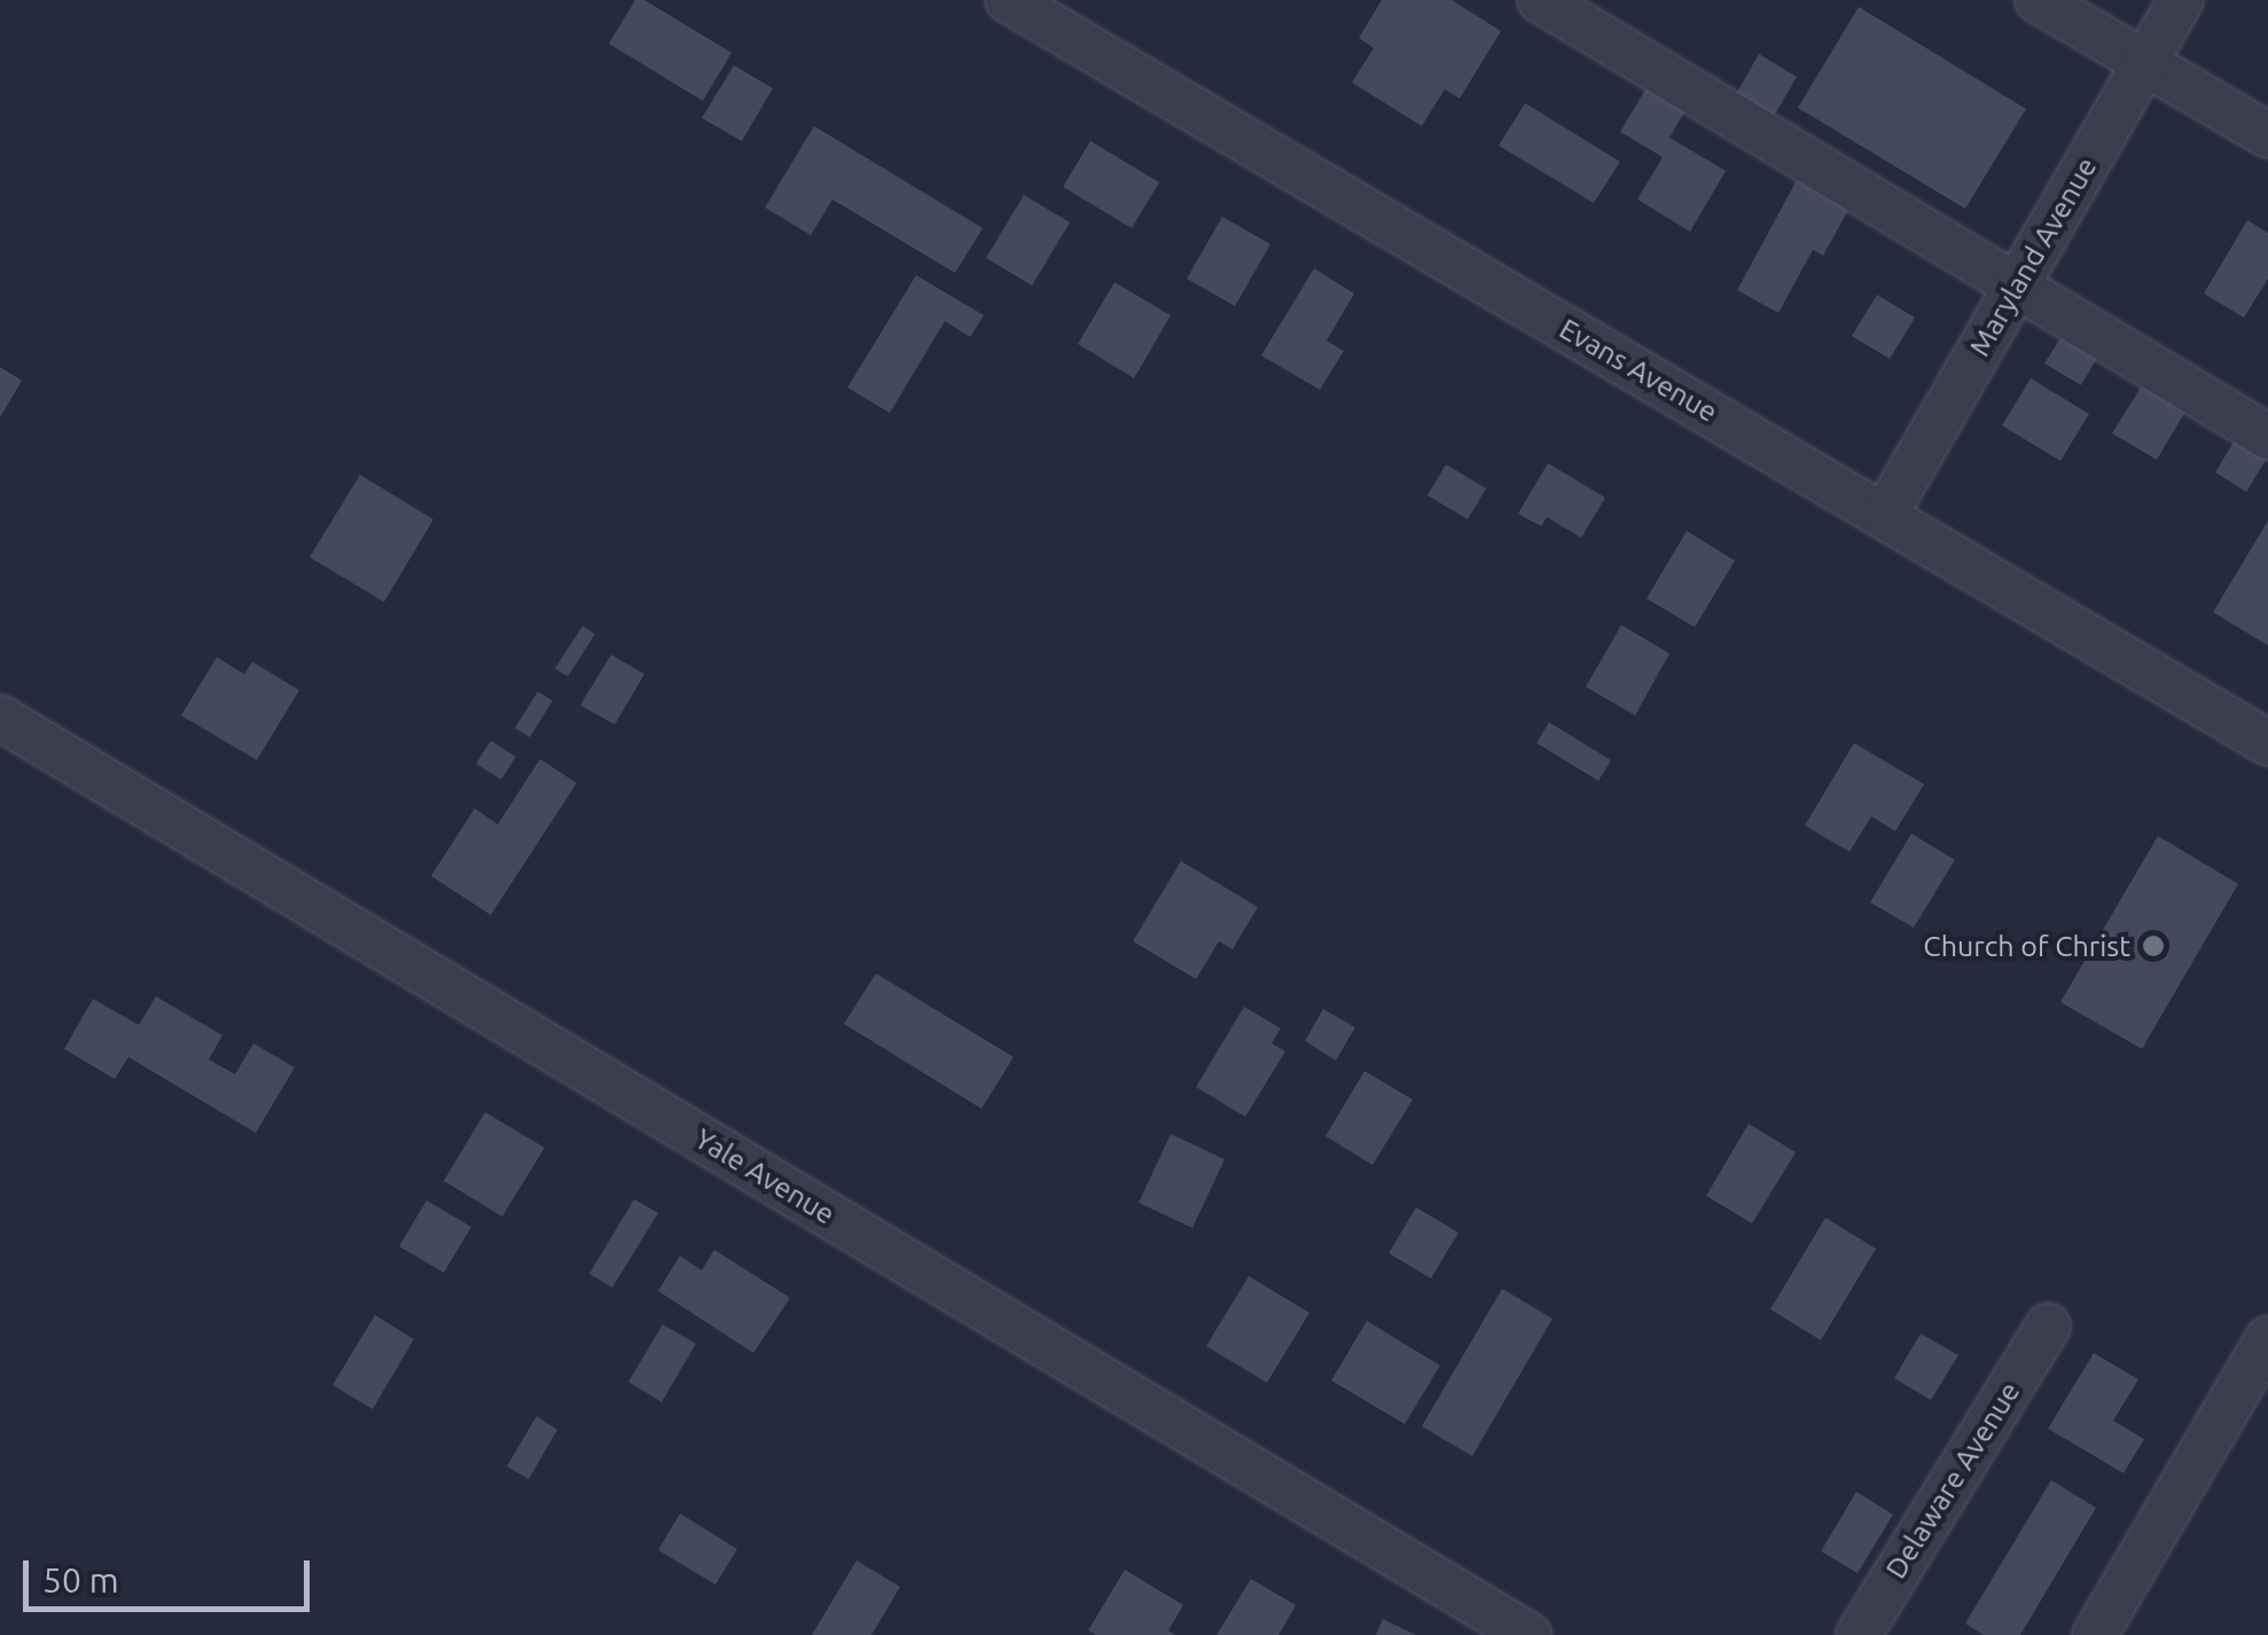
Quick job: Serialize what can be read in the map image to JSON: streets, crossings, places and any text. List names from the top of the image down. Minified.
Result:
{"streets":{"street":["Maryland Avenue","Evans Avenue","Yale Avenue","Delaware Avenue"]},"crossings":[["Maryland Avenue","Evans Avenue"]],"places":["Church of Christ"],"scale_bar":"50 m"}
